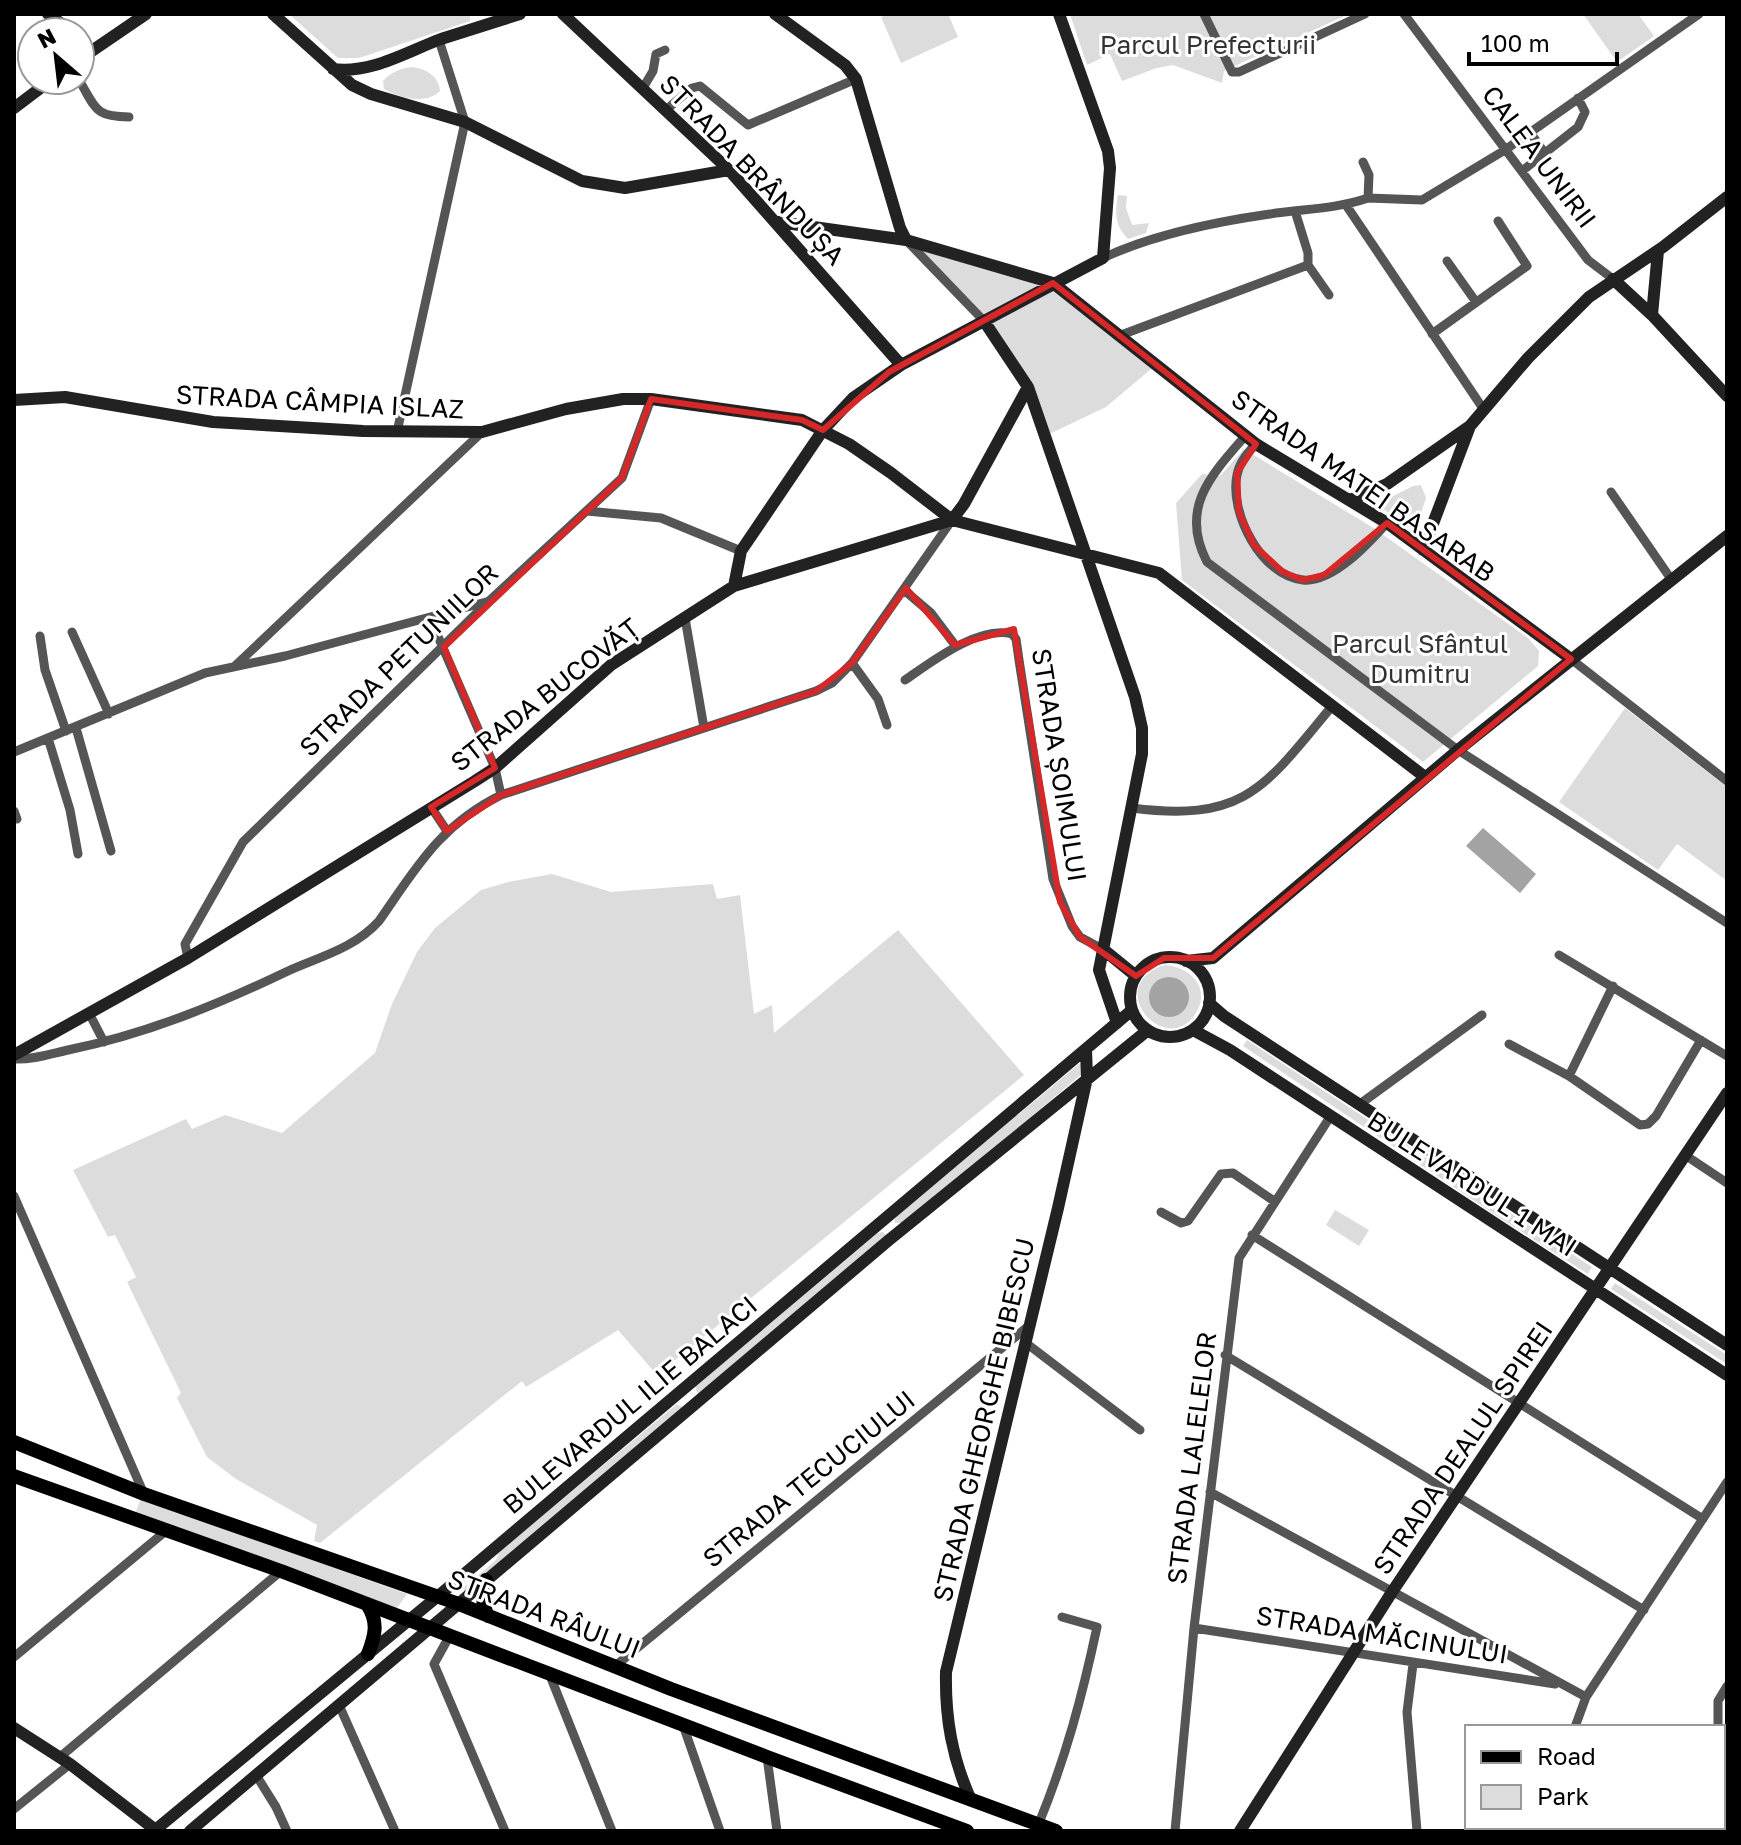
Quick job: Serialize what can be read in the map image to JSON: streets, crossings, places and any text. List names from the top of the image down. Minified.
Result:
{"streets":{"main road":["STRADA RÂULUI"],"street":["CALEA UNIRII","STRADA BRÂNDUȘA","STRADA CÂMPIA ISLAZ","STRADA MATEI BASARAB","STRADA PETUNIILOR","STRADA BUCOVĂȚ","STRADA ȘOIMULUI","BULEVARDUL 1 MAI","BULEVARDUL ILIE BALACI","STRADA GHEORGHE BIBESCU","STRADA DEALUL SPIREI","STRADA LALELELOR","STRADA TECUCIULUI","STRADA MĂCINULUI"]},"crossings":[["STRADA CÂMPIA ISLAZ","STRADA PETUNIILOR"],["STRADA CÂMPIA ISLAZ","STRADA BUCOVĂȚ"],["STRADA PETUNIILOR","STRADA BUCOVĂȚ"],["STRADA ȘOIMULUI","BULEVARDUL 1 MAI"],["STRADA ȘOIMULUI","BULEVARDUL ILIE BALACI"],["BULEVARDUL 1 MAI","BULEVARDUL ILIE BALACI"],["BULEVARDUL 1 MAI","STRADA DEALUL SPIREI"],["BULEVARDUL 1 MAI","STRADA LALELELOR"],["BULEVARDUL ILIE BALACI","STRADA GHEORGHE BIBESCU"],["BULEVARDUL ILIE BALACI","STRADA RÂULUI"],["STRADA GHEORGHE BIBESCU","STRADA TECUCIULUI"],["STRADA GHEORGHE BIBESCU","STRADA RÂULUI"],["STRADA DEALUL SPIREI","STRADA MĂCINULUI"],["STRADA LALELELOR","STRADA MĂCINULUI"],["STRADA TECUCIULUI","STRADA RÂULUI"]],"parks":["Parcul Prefecturii","Parcul Sfântul Dumitru"],"legend":["Road","Park"],"scale_bar":"100 m","north":"top left"}
